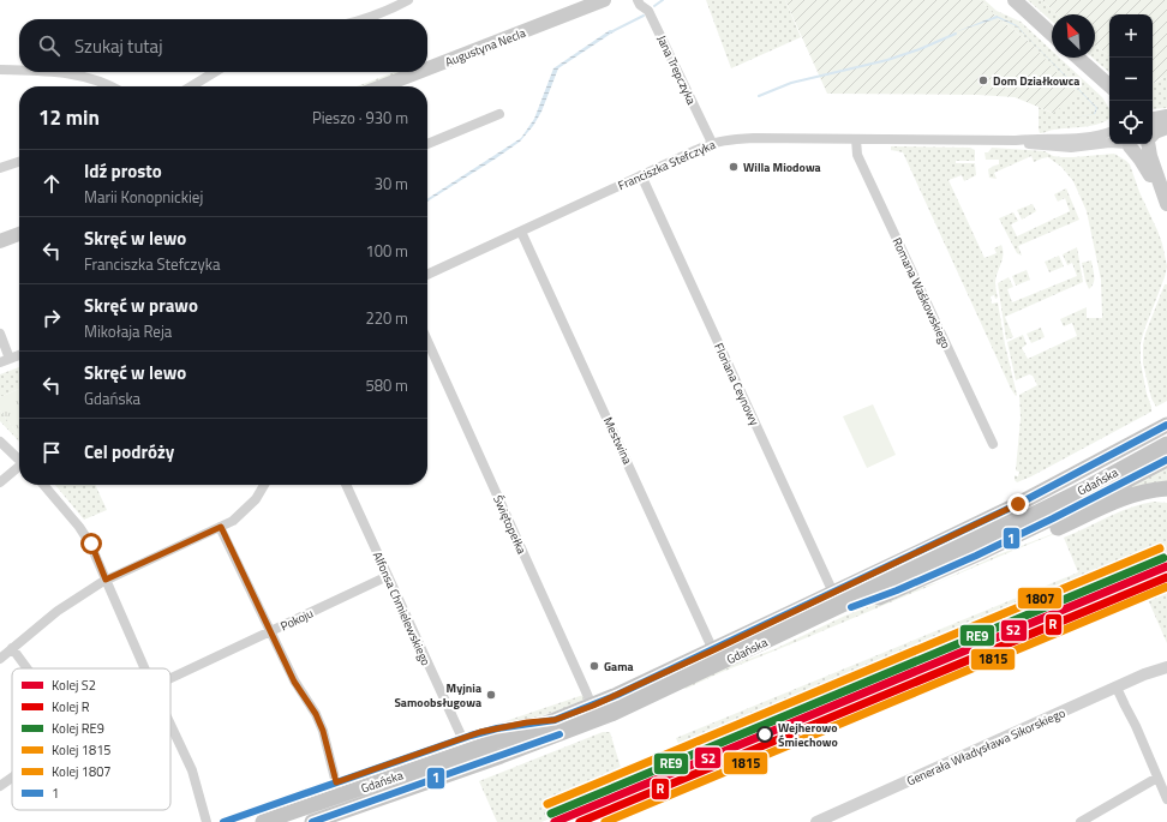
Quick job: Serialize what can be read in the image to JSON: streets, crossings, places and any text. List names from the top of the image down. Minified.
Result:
{"streets":{"main road":["Augustyna Necla","Gdańska"],"street":["Jana Trepczyka","Franciszka Stefczyka","Romana Waśkowskiego","Floriana Ceynowy","Mestwina","Świętopełka","Alfonsa Chmielewskiego","Pokoju","Generała Władysława Sikorskiego"]},"crossings":[["Jana Trepczyka","Franciszka Stefczyka"],["Franciszka Stefczyka","Romana Waśkowskiego"],["Franciszka Stefczyka","Floriana Ceynowy"],["Franciszka Stefczyka","Mestwina"],["Floriana Ceynowy","Gdańska"],["Mestwina","Gdańska"],["Gdańska","Świętopełka"],["Gdańska","Alfonsa Chmielewskiego"],["Alfonsa Chmielewskiego","Pokoju"]],"places":["Dom Działkowca","Willa Miodowa","Gama","Myjnia Samoobsługowa","Wejherowo Śmiechowo"],"lines":["transit line 1","rail line 1807","rail line RE9","rail line S2","rail line R","rail line 1815"],"legend":["Kolej S2","Kolej R","Kolej RE9","Kolej 1815","Kolej 1807","1"],"north":"top left","page":{"map_buttons":["+","−"],"search":"Szukaj tutaj","heading":["12 min","Pieszo · 930 m"],"list":[["Idź prosto","Marii Konopnickiej","30 m"],["Skręć w lewo","Franciszka Stefczyka","100 m"],["Skręć w prawo","Mikołaja Reja","220 m"],["Skręć w lewo","Gdańska","580 m"],"Cel podróży"]}}
